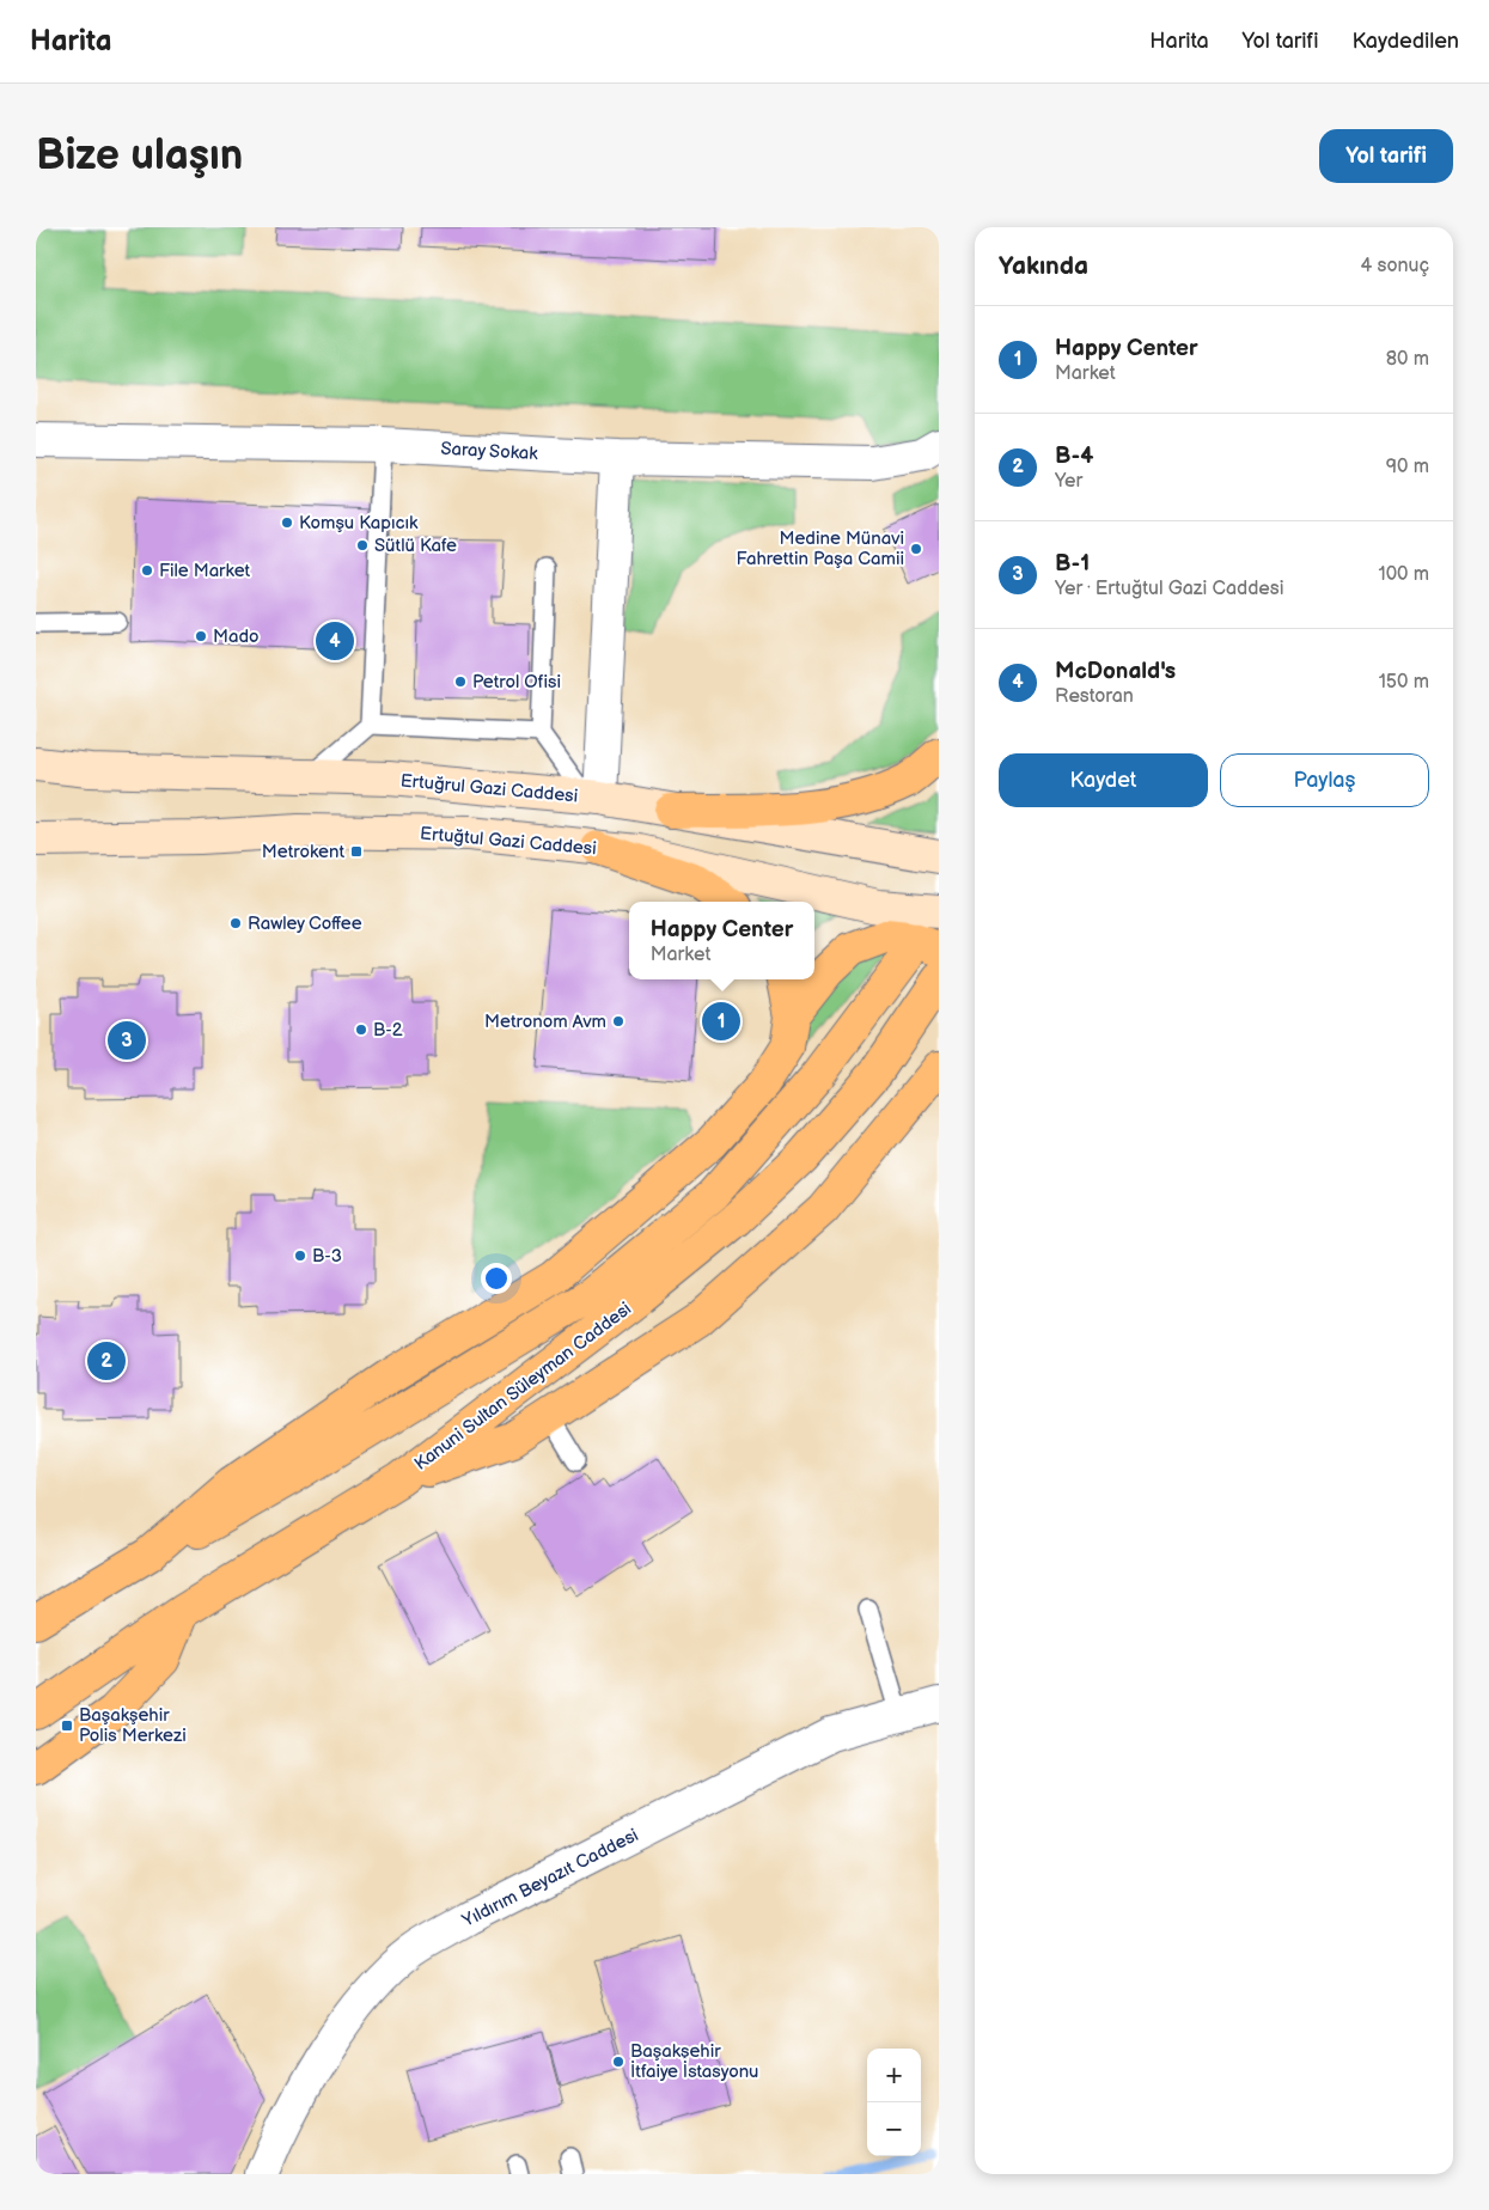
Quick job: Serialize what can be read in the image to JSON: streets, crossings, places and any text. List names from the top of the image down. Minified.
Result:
{"streets":{"main road":["Ertuğrul Gazi Caddesi","Ertuğtul Gazi Caddesi","Kanuni Sultan Süleyman Caddesi"],"street":["Saray Sokak","Yıldırım Beyazıt Caddesi"]},"places":{"other":["Komşu Kapıcık","Sütlü Kafe","Medine Münavi Fahrettin Paşa Camii","File Market","Mado","Petrol Ofisi","Rawley Coffee","Metronom Avm","B-2","B-3","Başakşehir İtfaiye İstasyonu"],"transit":["Metrokent","Başakşehir Polis Merkezi"]},"page":{"header":"Harita","nav":["Harita","Yol tarifi","Kaydedilen"],"buttons":["Yol tarifi",["Kaydet","Paylaş"]],"title":"Bize ulaşın","heading":["Yakında","4 sonuç"],"list":[{"mark":"1","name":"Happy Center","note":"Market","value":"80 m"},{"mark":"2","name":"B-4","note":"Yer","value":"90 m"},{"mark":"3","name":"B-1","note":"Yer · Ertuğtul Gazi Caddesi","value":"100 m"},{"mark":"4","name":"McDonald's","note":"Restoran","value":"150 m"}],"pins":["4","1","3","2"],"popup":["Happy Center","Market"],"map_buttons":["+","−"]}}
